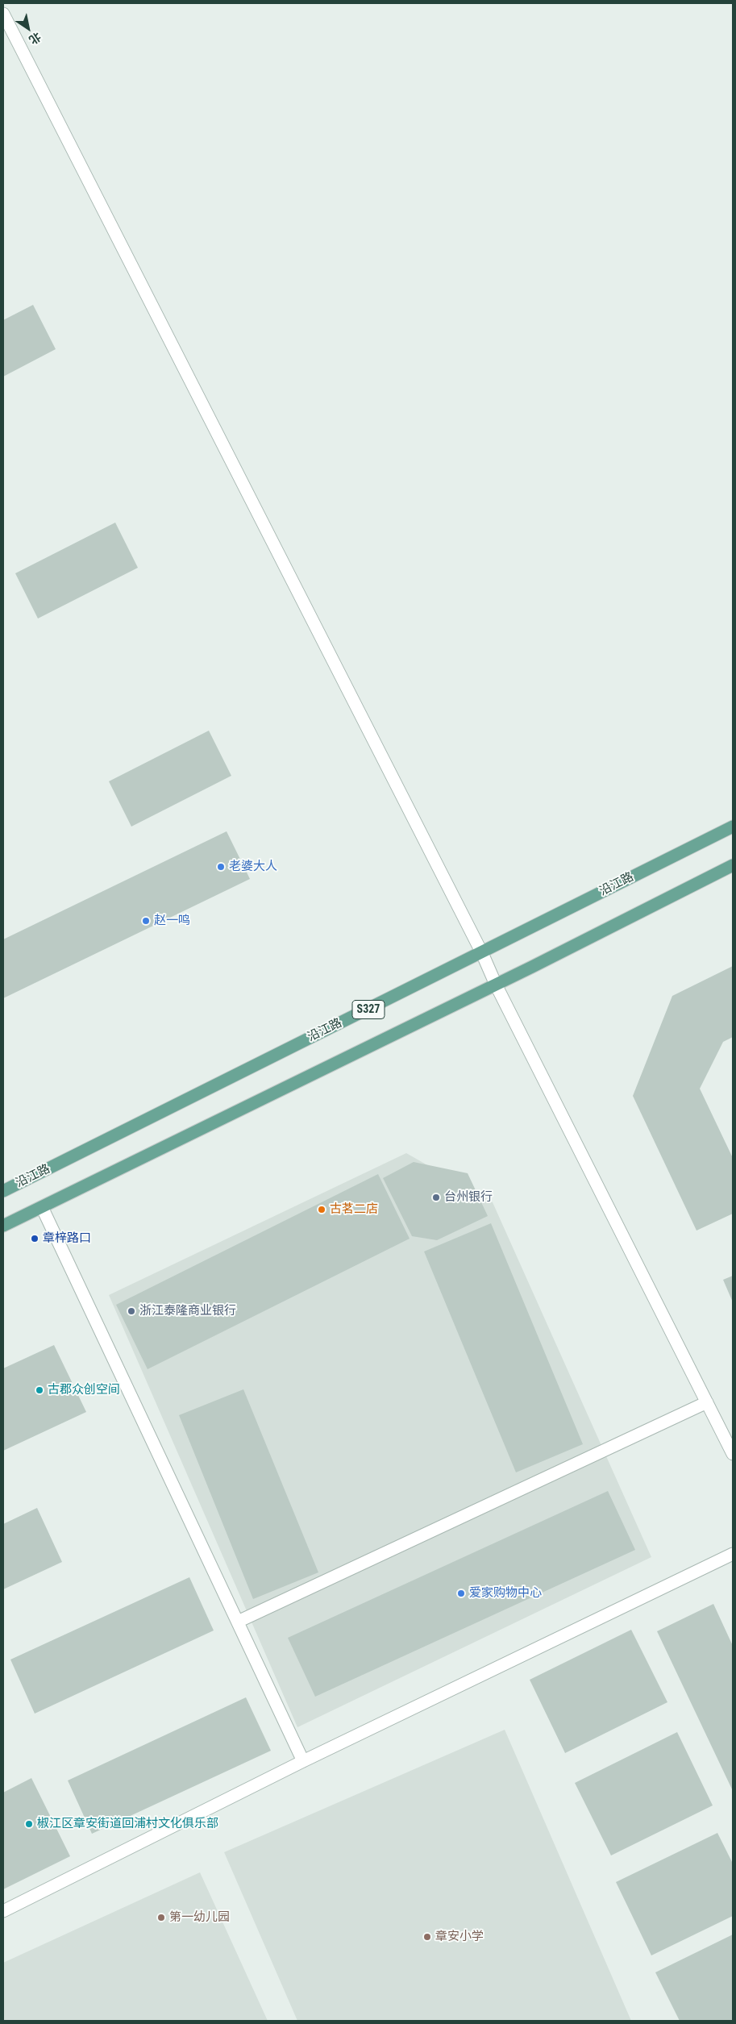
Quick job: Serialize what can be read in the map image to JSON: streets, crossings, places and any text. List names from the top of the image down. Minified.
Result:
{"streets":{"main road":["沿江路","S327"]},"places":["老婆大人","赵一鸣","台州银行","古茗二店","章梓路口","浙江泰隆商业银行","古郡众创空间","爱家购物中心","椒江区章安街道回浦村文化俱乐部","第一幼儿园","章安小学"],"north":"bottom right"}
